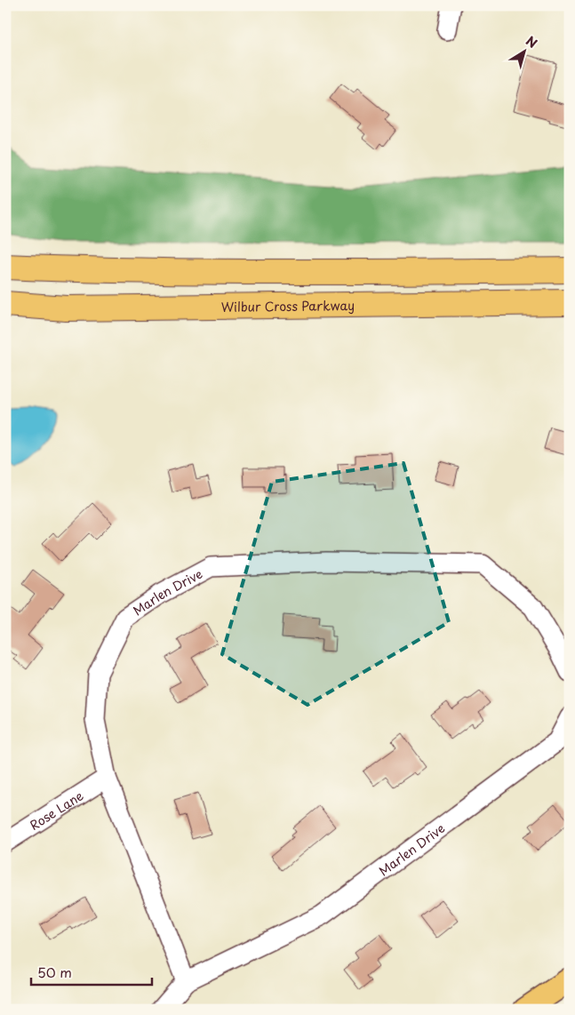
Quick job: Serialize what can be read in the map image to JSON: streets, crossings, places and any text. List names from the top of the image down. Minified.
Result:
{"streets":{"highway":["Wilbur Cross Parkway"],"street":["Marlen Drive","Rose Lane"]},"crossings":[["Marlen Drive","Rose Lane"]],"scale_bar":"50 m","north":"top right"}
